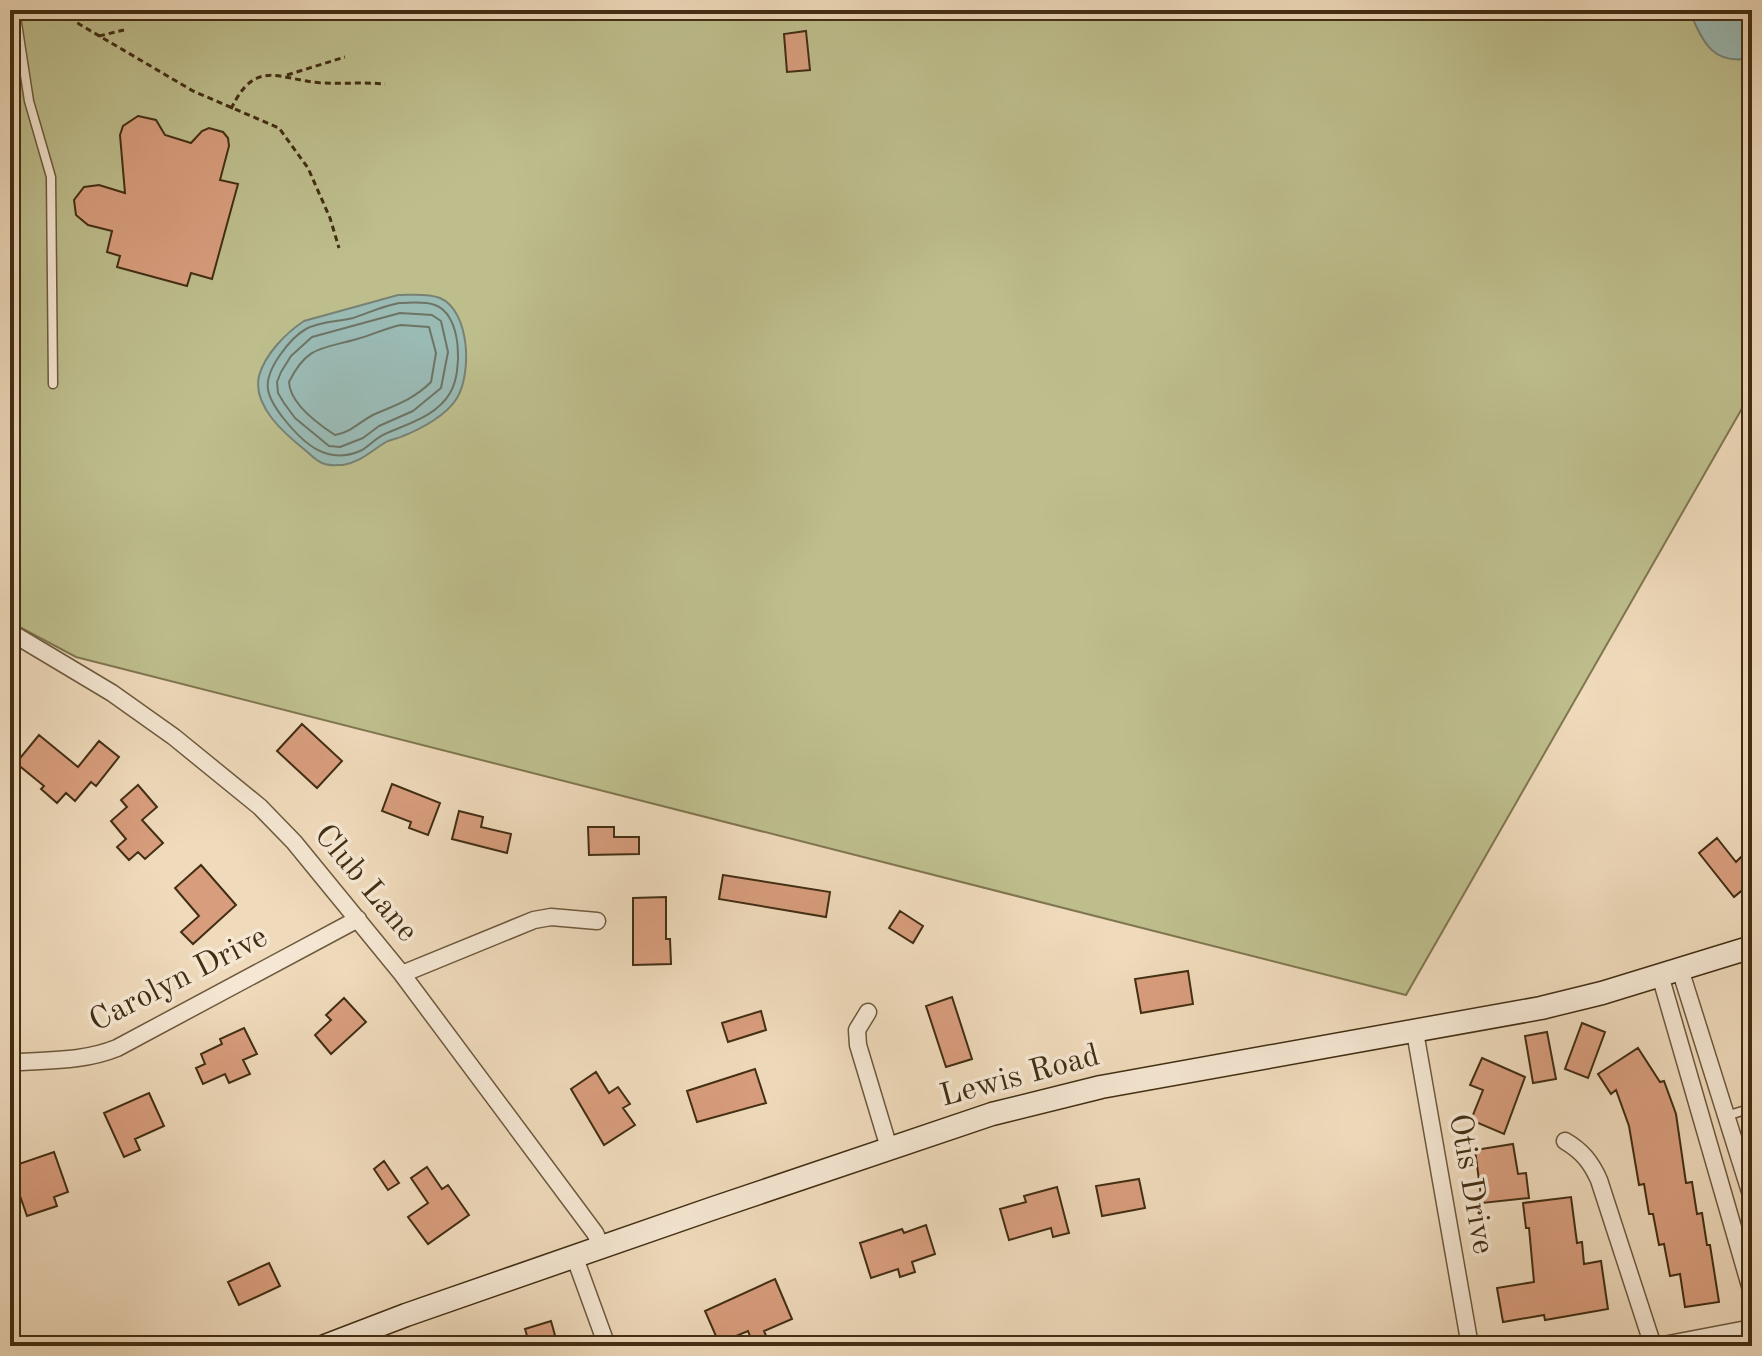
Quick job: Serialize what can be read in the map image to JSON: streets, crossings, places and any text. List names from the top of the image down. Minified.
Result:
{"streets":{"street":["Club Lane","Carolyn Drive","Lewis Road","Otis Drive"]},"crossings":[["Club Lane","Carolyn Drive"],["Club Lane","Lewis Road"],["Lewis Road","Otis Drive"]]}
